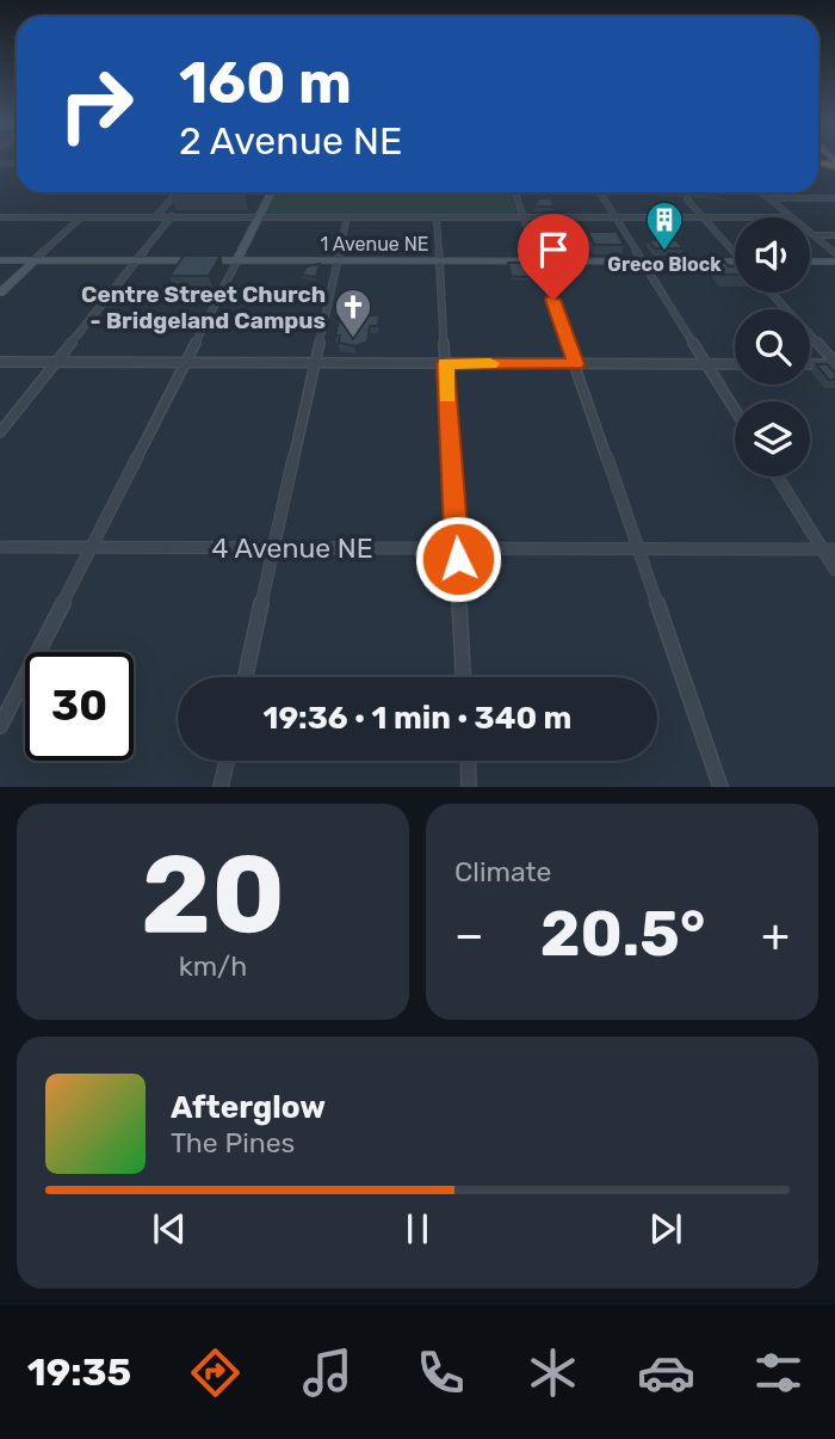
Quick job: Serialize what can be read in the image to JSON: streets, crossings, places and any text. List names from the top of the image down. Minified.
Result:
{"streets":{"street":["1 Avenue NE","4 Avenue NE"]},"places":{"building":["Greco Block"],"church":["Centre Street Church - Bridgeland Campus"]},"page":{"turn":["160 m","2 Avenue NE"],"limit":"30","trip":"19:36 · 1 min · 340 m","tile":[["20","km/h"],"Climate"],"heat":["−","20.5°","+"],"song":["Afterglow","The Pines"],"tabs":"19:35"}}
